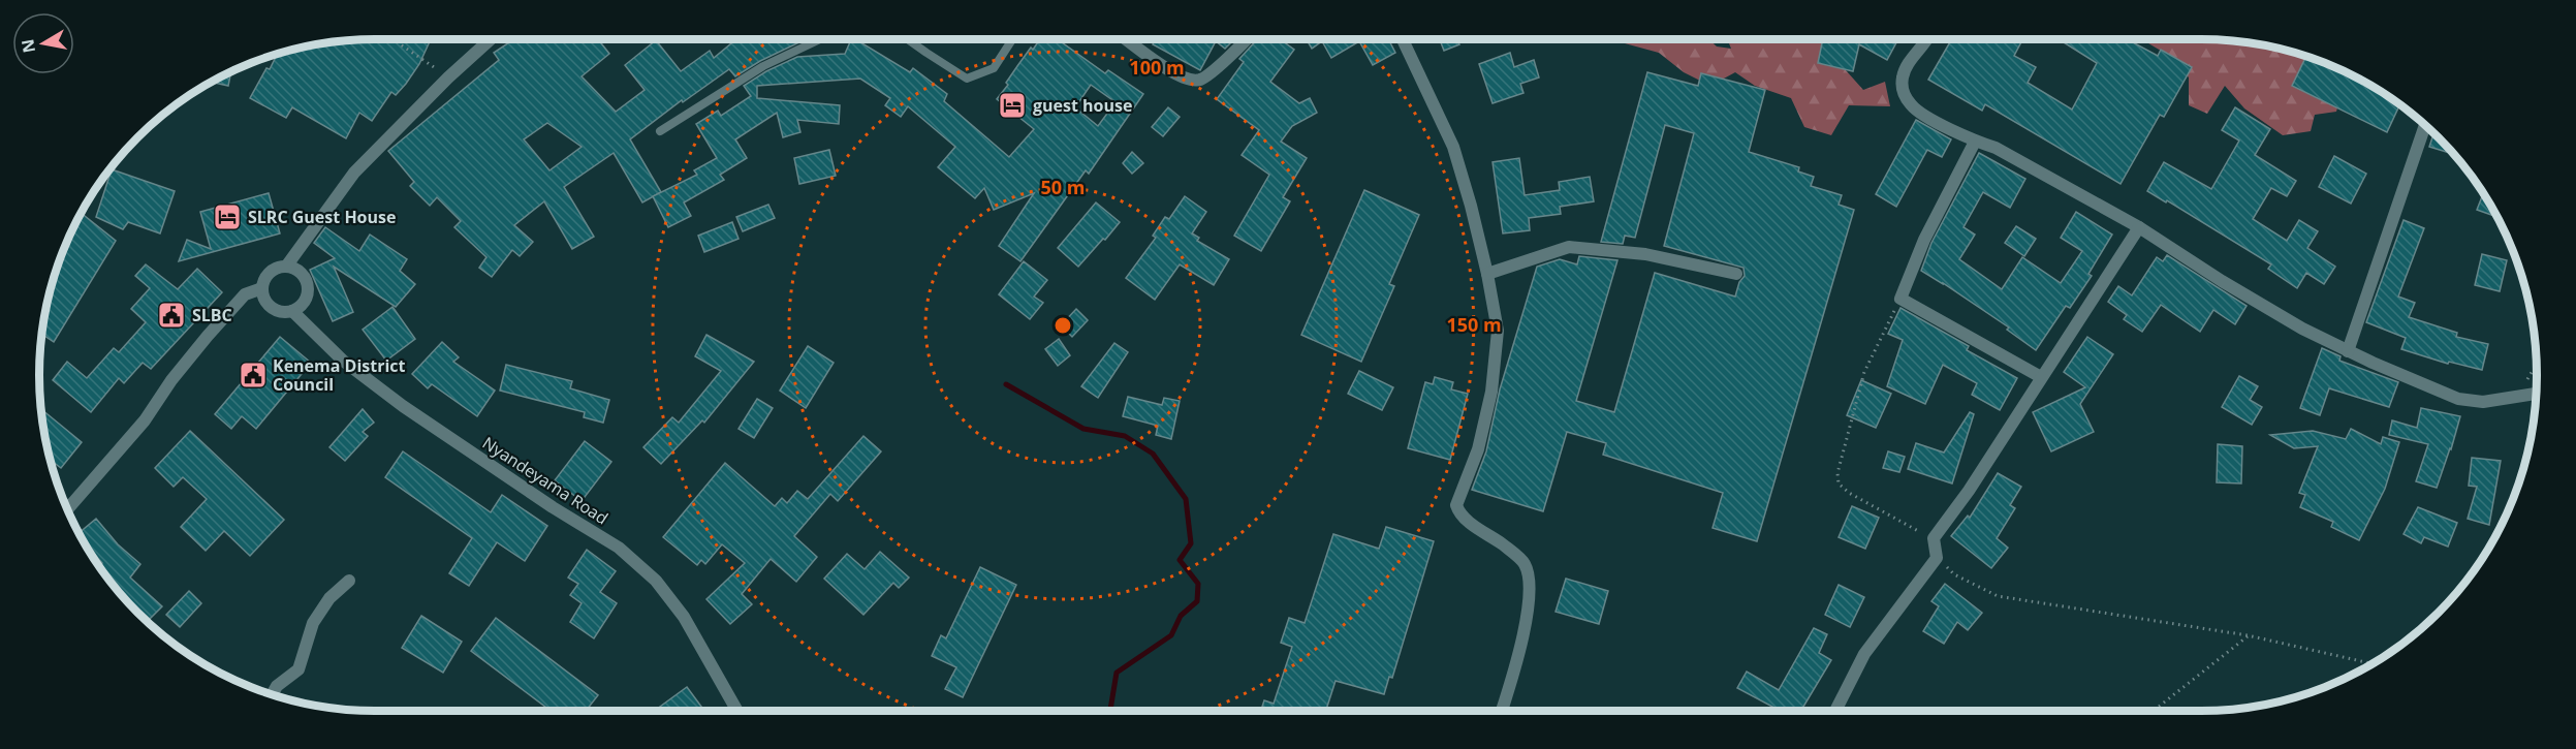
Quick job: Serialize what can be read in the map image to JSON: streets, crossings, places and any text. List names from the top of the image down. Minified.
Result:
{"streets":{"street":["Nyandeyama Road"]},"places":{"hotel":["guest house","SLRC Guest House"],"public building":["SLBC","Kenema District Council"]},"north":"left","rings":["100 m","50 m","150 m"]}
